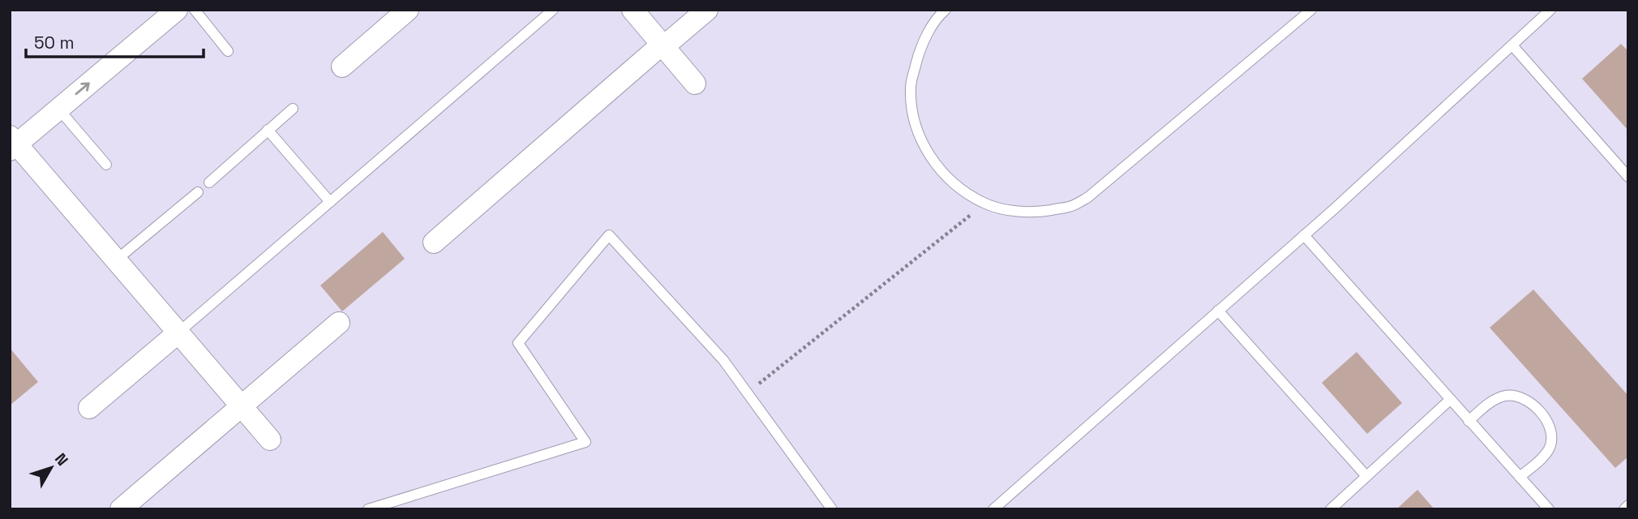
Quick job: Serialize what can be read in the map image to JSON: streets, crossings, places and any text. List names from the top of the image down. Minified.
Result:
{"scale_bar":"50 m","north":"top right"}
